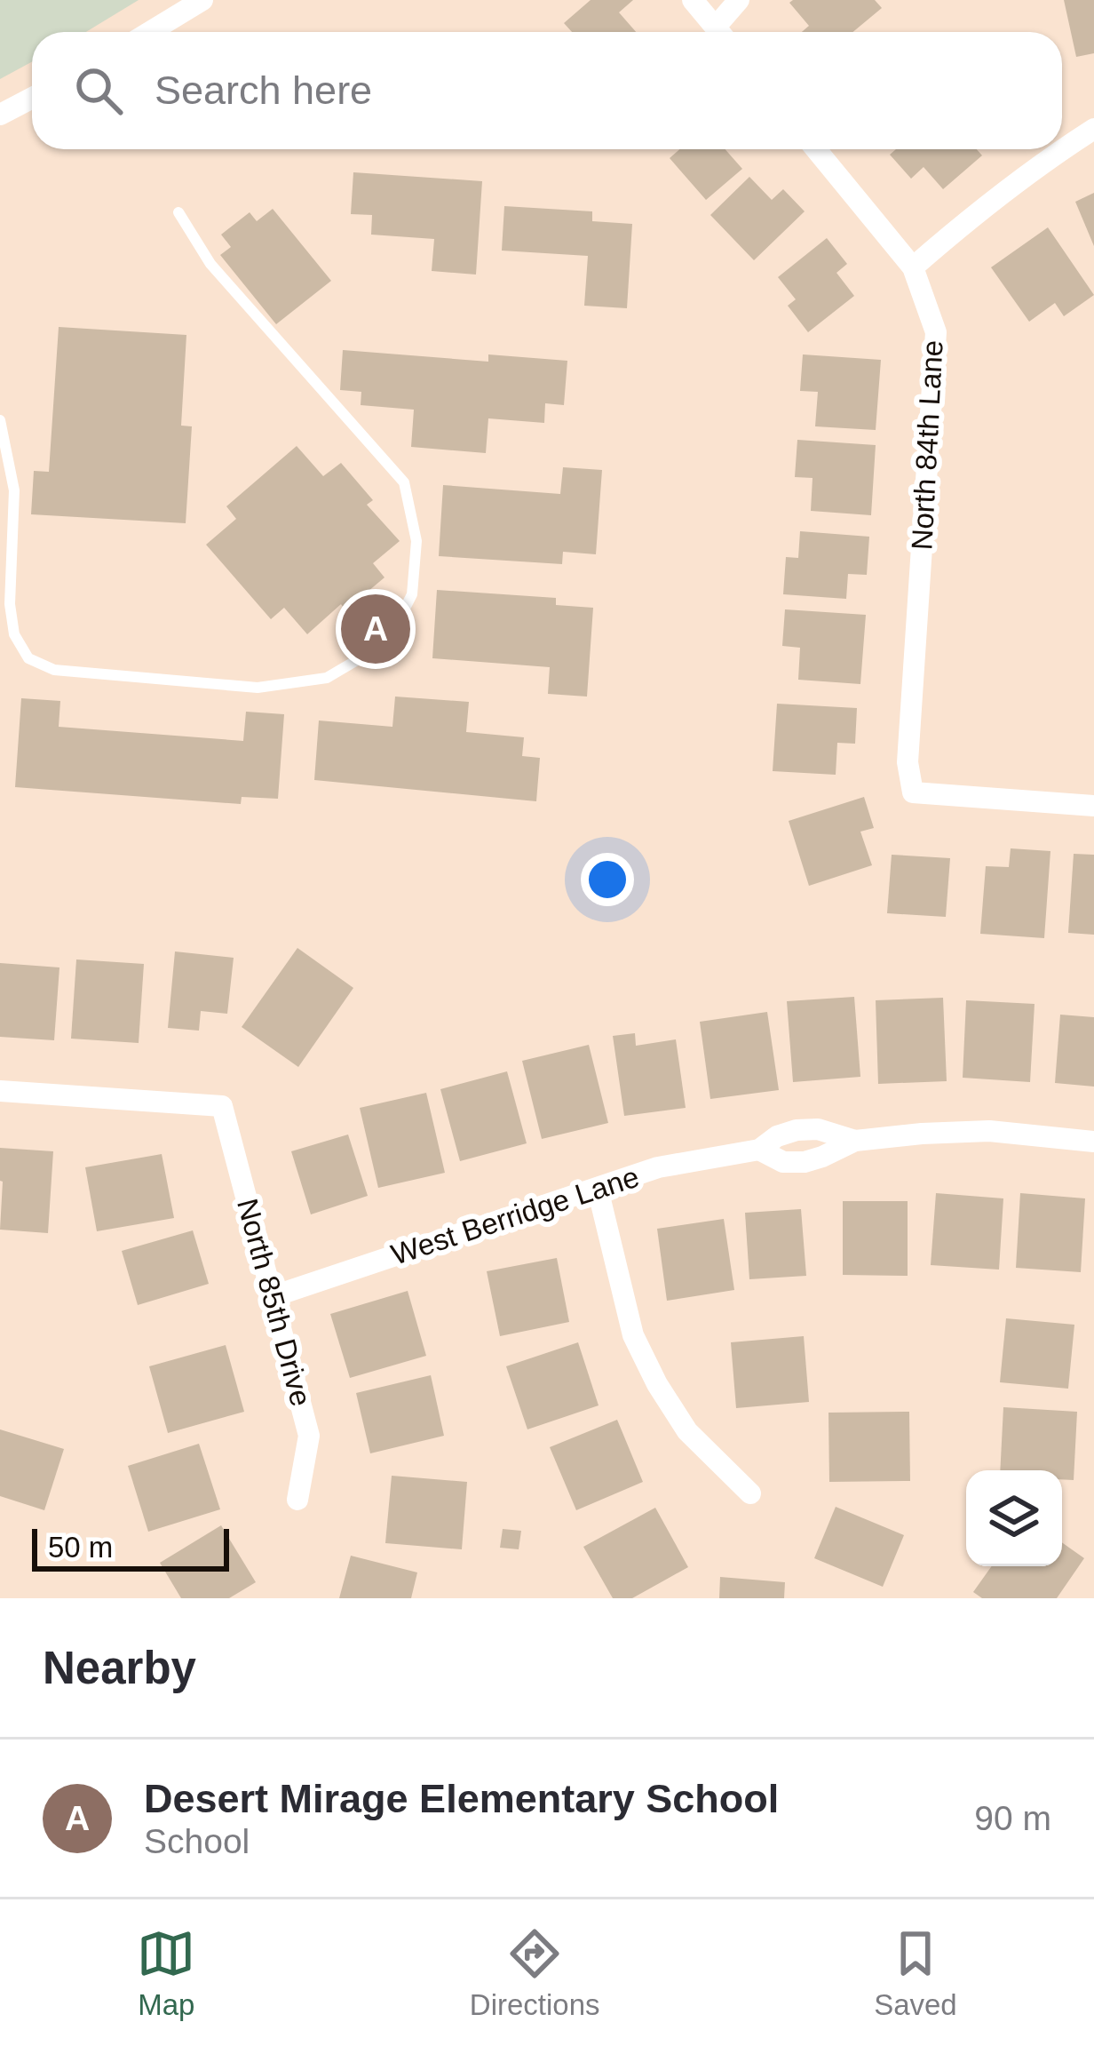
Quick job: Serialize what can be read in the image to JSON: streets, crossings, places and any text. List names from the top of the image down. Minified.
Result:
{"streets":{"street":["North 84th Lane","West Berridge Lane","North 85th Drive"]},"crossings":[["West Berridge Lane","North 85th Drive"]],"scale_bar":"50 m","page":{"search":"Search here","pins":"A","scale":"50 m","heading":"Nearby","list":[{"mark":"A","name":"Desert Mirage Elementary School","note":"School","value":"90 m"}],"nav":["Map","Directions","Saved"]}}
